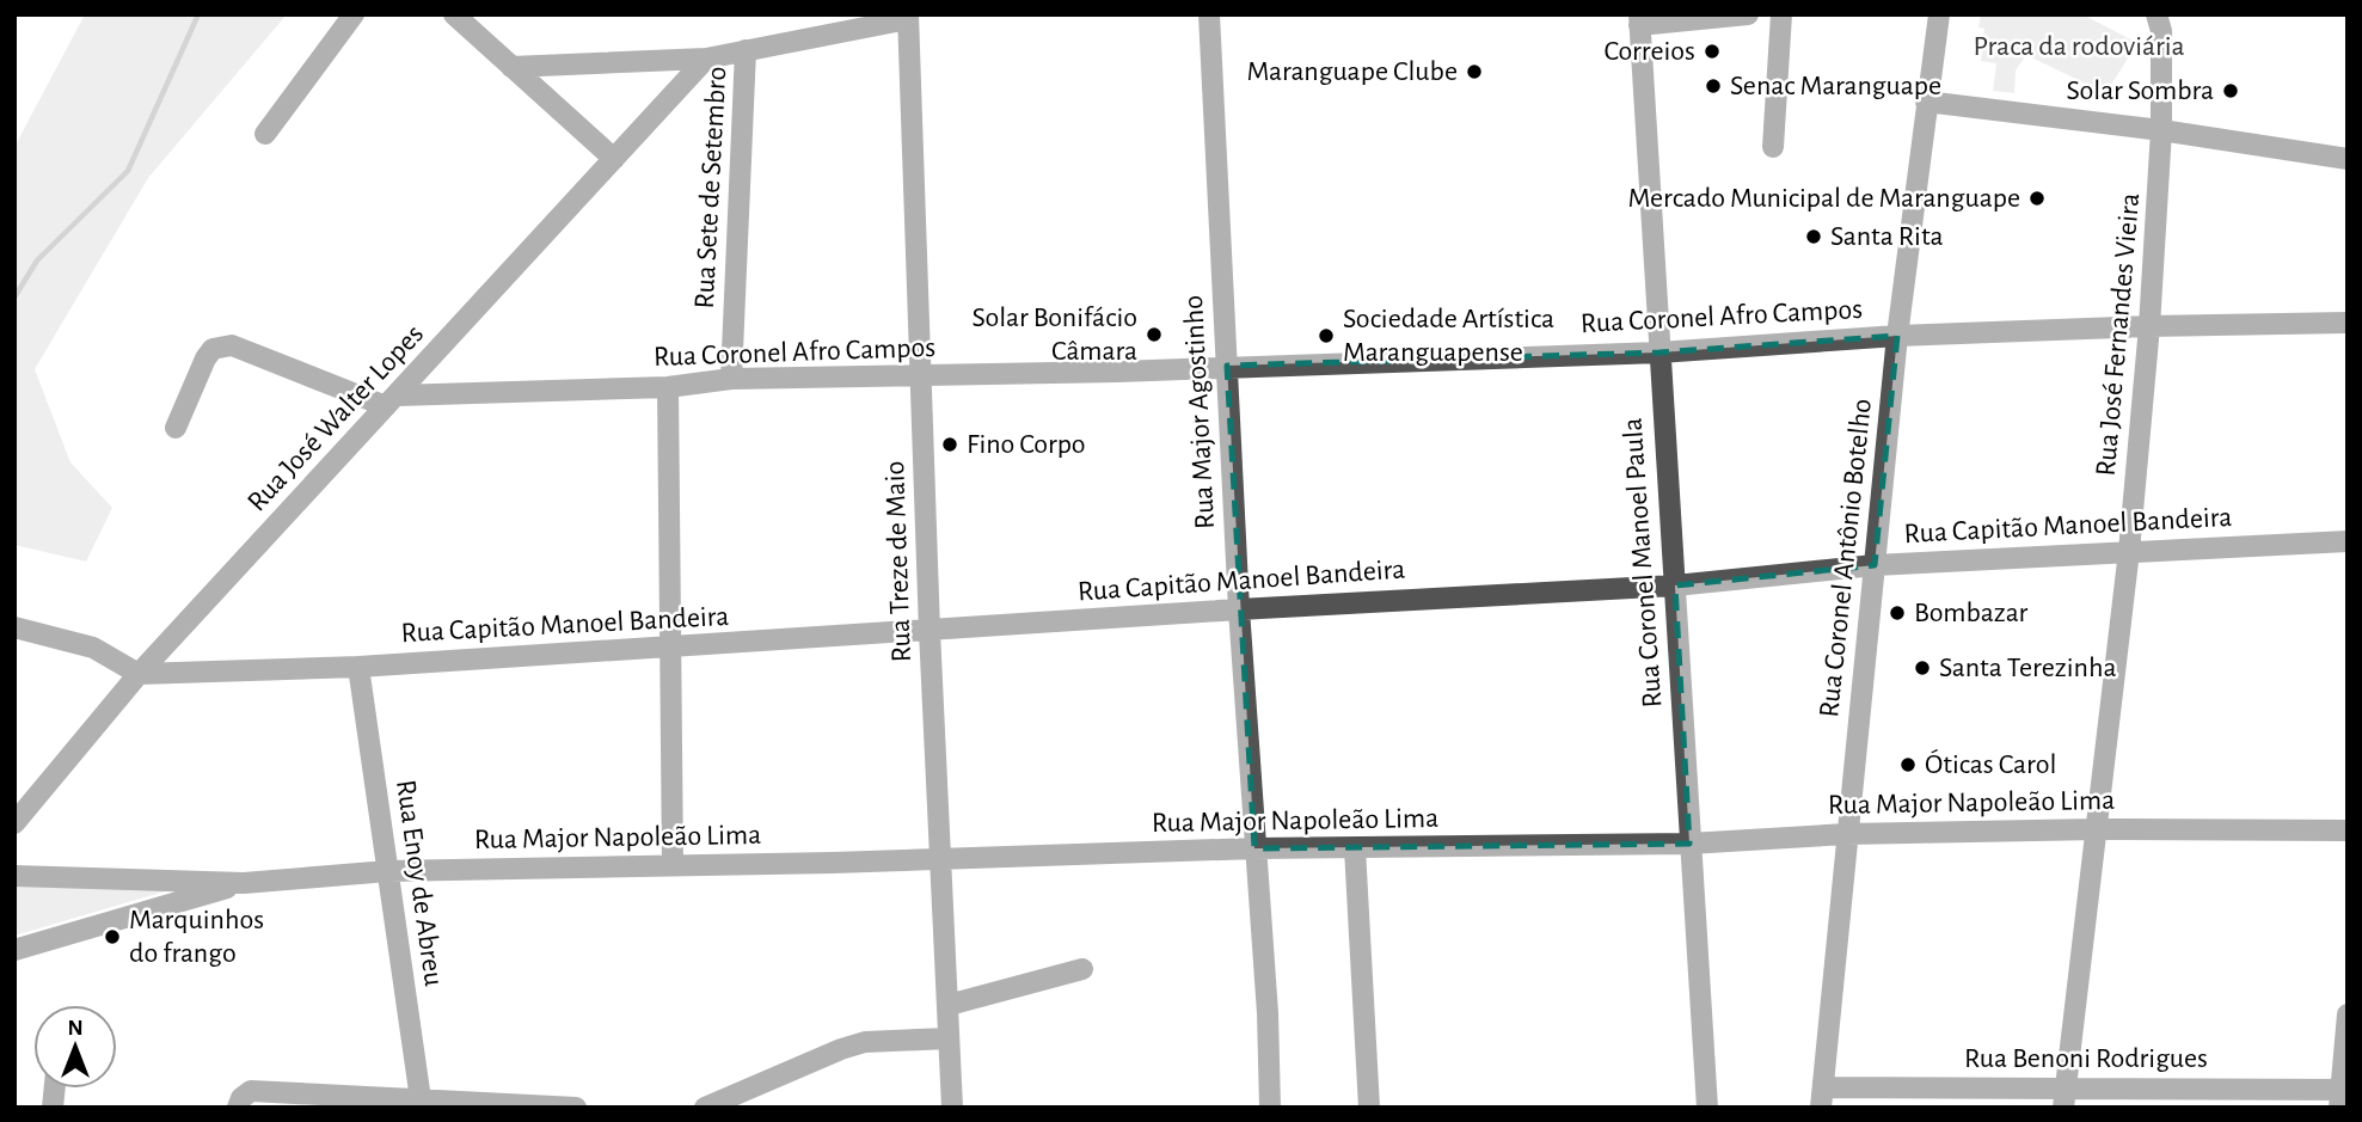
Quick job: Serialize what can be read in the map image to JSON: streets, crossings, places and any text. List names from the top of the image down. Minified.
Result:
{"streets":{"street":["Rua Sete de Setembro","Rua Coronel Afro Campos","Rua José Fernandes Vieira","Rua Major Agostinho","Rua José Walter Lopes","Rua Capitão Manoel Bandeira","Rua Coronel Antônio Botelho","Rua Treze de Maio","Rua Coronel Manoel Paula","Rua Major Napoleão Lima","Rua Enoy de Abreu","Rua Benoni Rodrigues"]},"crossings":[["Rua Sete de Setembro","Rua Coronel Afro Campos"],["Rua Sete de Setembro","Rua José Walter Lopes"],["Rua Sete de Setembro","Rua Treze de Maio"],["Rua Coronel Afro Campos","Rua José Fernandes Vieira"],["Rua Coronel Afro Campos","Rua Major Agostinho"],["Rua Coronel Afro Campos","Rua José Walter Lopes"],["Rua Coronel Afro Campos","Rua Coronel Antônio Botelho"],["Rua Coronel Afro Campos","Rua Treze de Maio"],["Rua Coronel Afro Campos","Rua Coronel Manoel Paula"],["Rua José Fernandes Vieira","Rua Capitão Manoel Bandeira"],["Rua José Fernandes Vieira","Rua Major Napoleão Lima"],["Rua José Fernandes Vieira","Rua Benoni Rodrigues"],["Rua Major Agostinho","Rua Capitão Manoel Bandeira"],["Rua Major Agostinho","Rua Major Napoleão Lima"],["Rua José Walter Lopes","Rua Capitão Manoel Bandeira"],["Rua Capitão Manoel Bandeira","Rua Coronel Antônio Botelho"],["Rua Capitão Manoel Bandeira","Rua Treze de Maio"],["Rua Capitão Manoel Bandeira","Rua Coronel Manoel Paula"],["Rua Capitão Manoel Bandeira","Rua Enoy de Abreu"],["Rua Coronel Antônio Botelho","Rua Major Napoleão Lima"],["Rua Coronel Antônio Botelho","Rua Benoni Rodrigues"],["Rua Treze de Maio","Rua Major Napoleão Lima"],["Rua Coronel Manoel Paula","Rua Major Napoleão Lima"],["Rua Major Napoleão Lima","Rua Enoy de Abreu"]],"parks":["Praca da rodoviária"],"places":["Correios","Maranguape Clube","Senac Maranguape","Solar Sombra","Mercado Municipal de Maranguape","Santa Rita","Solar Bonifácio Câmara","Sociedade Artística Maranguapense","Fino Corpo","Bombazar","Santa Terezinha","Óticas Carol","Marquinhos do frango"],"north":"top"}
